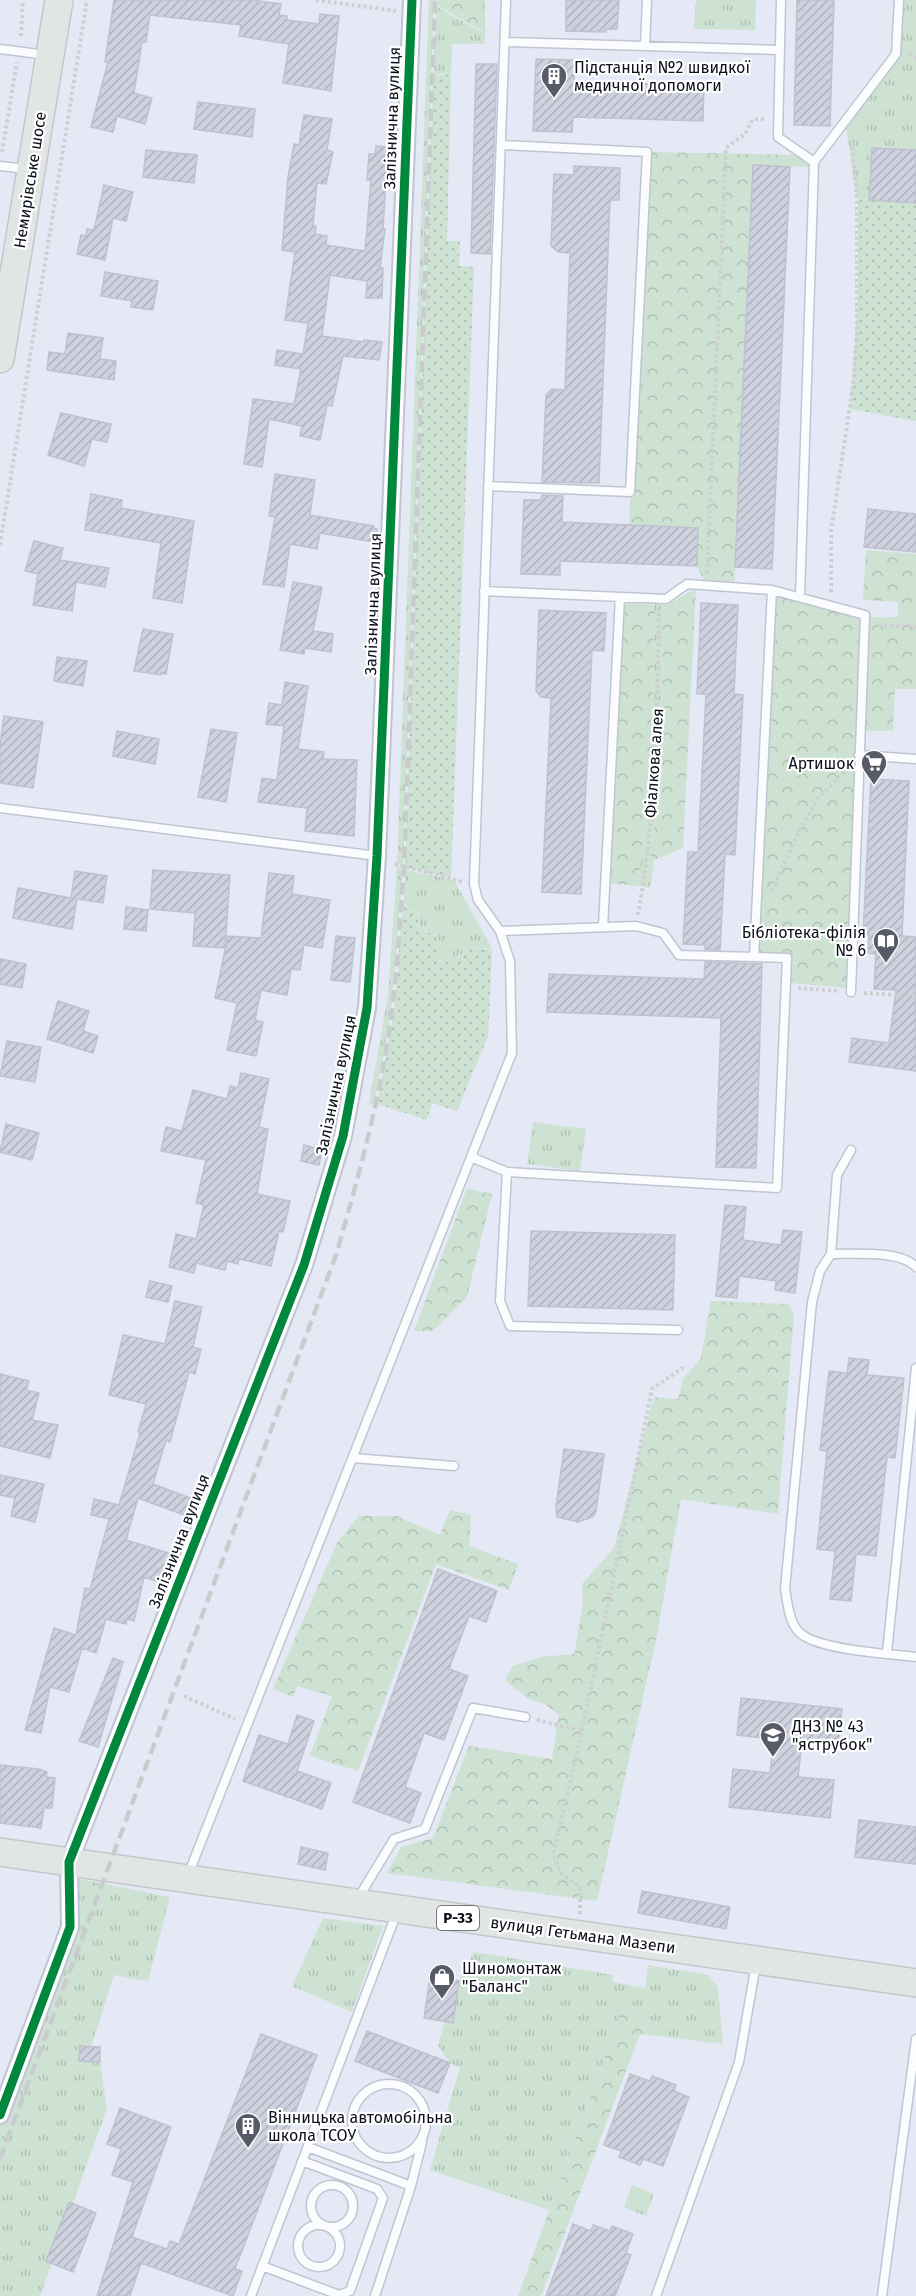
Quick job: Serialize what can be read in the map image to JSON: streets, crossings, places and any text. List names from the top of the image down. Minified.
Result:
{"streets":{"main road":["Немирівське шосе","Р-33","вулиця Гетьмана Мазепи"],"street":["Залізнична вулиця"],"path":["Фіалкова алея"]},"crossings":[["Залізнична вулиця","вулиця Гетьмана Мазепи"]],"places":{"building":["Підстанція №2 швидкої медичної допомоги","Вінницька автомобільна школа ТСОУ"],"supermarket":["Артишок"],"library":["Бібліотека-філія № 6"],"school or university":["ДНЗ № 43 \"яструбок\""],"shop":["Шиномонтаж \"Баланс\""]}}
